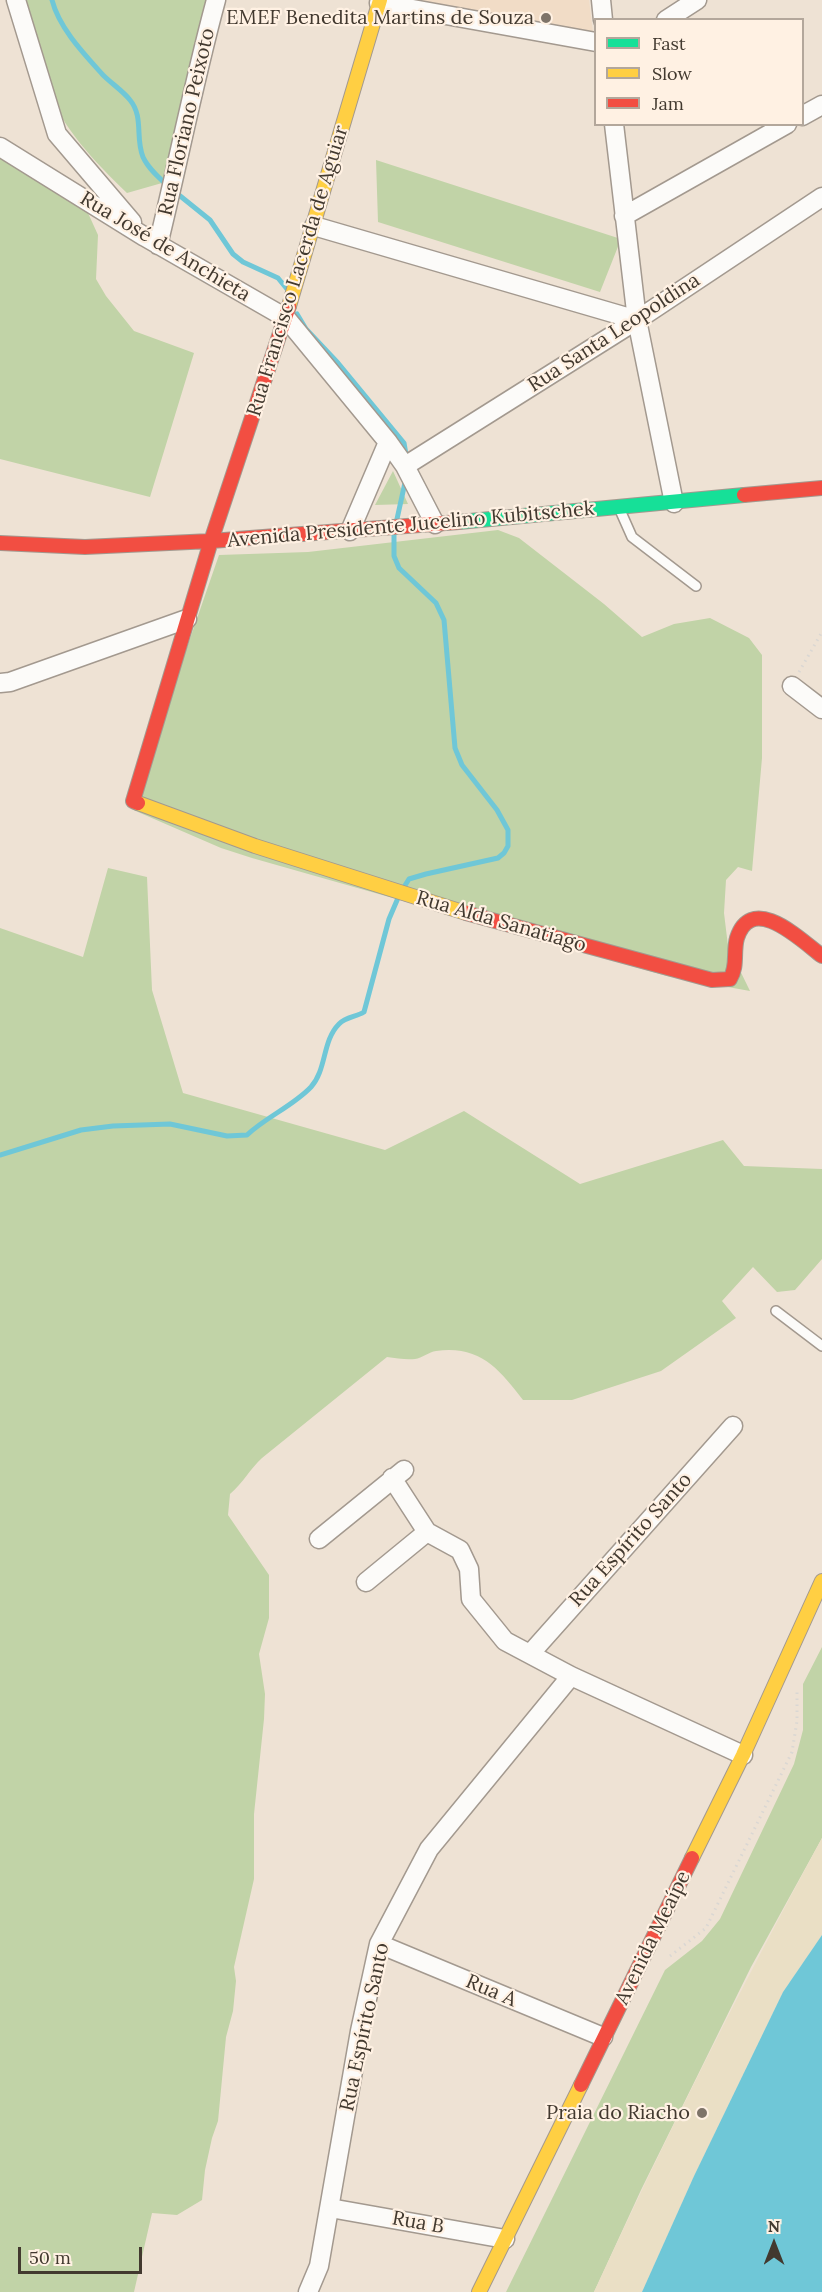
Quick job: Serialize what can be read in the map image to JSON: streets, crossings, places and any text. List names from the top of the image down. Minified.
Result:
{"streets":{"street":["Rua Floriano Peixoto","Rua José de Anchieta","Rua Francisco Lacerda de Aguiar","Rua Santa Leopoldina","Avenida Presidente Jucelino Kubitschek","Rua Alda Sanatiago","Rua Espírito Santo","Avenida Meaípe","Rua A","Rua B"]},"crossings":[["Rua Floriano Peixoto","Rua José de Anchieta"],["Rua José de Anchieta","Rua Francisco Lacerda de Aguiar"],["Rua José de Anchieta","Rua Santa Leopoldina"],["Rua José de Anchieta","Avenida Presidente Jucelino Kubitschek"],["Rua Francisco Lacerda de Aguiar","Avenida Presidente Jucelino Kubitschek"],["Rua Francisco Lacerda de Aguiar","Rua Alda Sanatiago"],["Rua Espírito Santo","Rua A"],["Rua Espírito Santo","Rua B"],["Avenida Meaípe","Rua A"],["Avenida Meaípe","Rua B"]],"places":["EMEF Benedita Martins de Souza","Praia do Riacho"],"legend":["Fast","Slow","Jam"],"scale_bar":"50 m","north":"top"}
